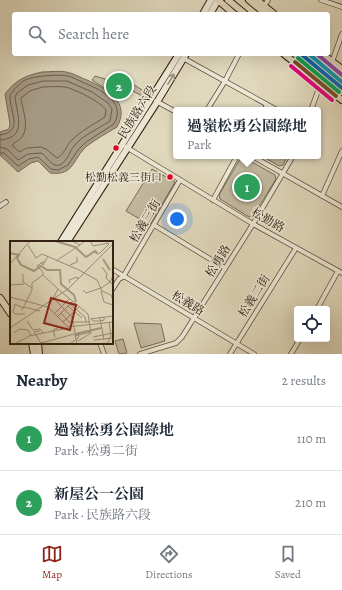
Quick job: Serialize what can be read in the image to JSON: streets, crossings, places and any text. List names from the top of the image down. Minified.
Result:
{"streets":{"main road":["民族路六段"],"street":["松勤路","松義三街","松勇路","松義二街","松義路"]},"crossings":[["民族路六段","松勤路"],["松勤路","松義三街"],["松勤路","松勇路"],["松勤路","松義二街"],["松義三街","松義路"],["松勇路","松義路"],["松義二街","松義路"]],"places":["松勤松義三街口"],"page":{"search":"Search here","pins":["2","1"],"popup":["過嶺松勇公園綠地","Park"],"heading":["Nearby","2 results"],"list":[{"mark":"1","name":"過嶺松勇公園綠地","note":"Park · 松勇二街","value":"110 m"},{"mark":"2","name":"新屋公一公園","note":"Park · 民族路六段","value":"210 m"}],"nav":["Map","Directions","Saved"]}}
